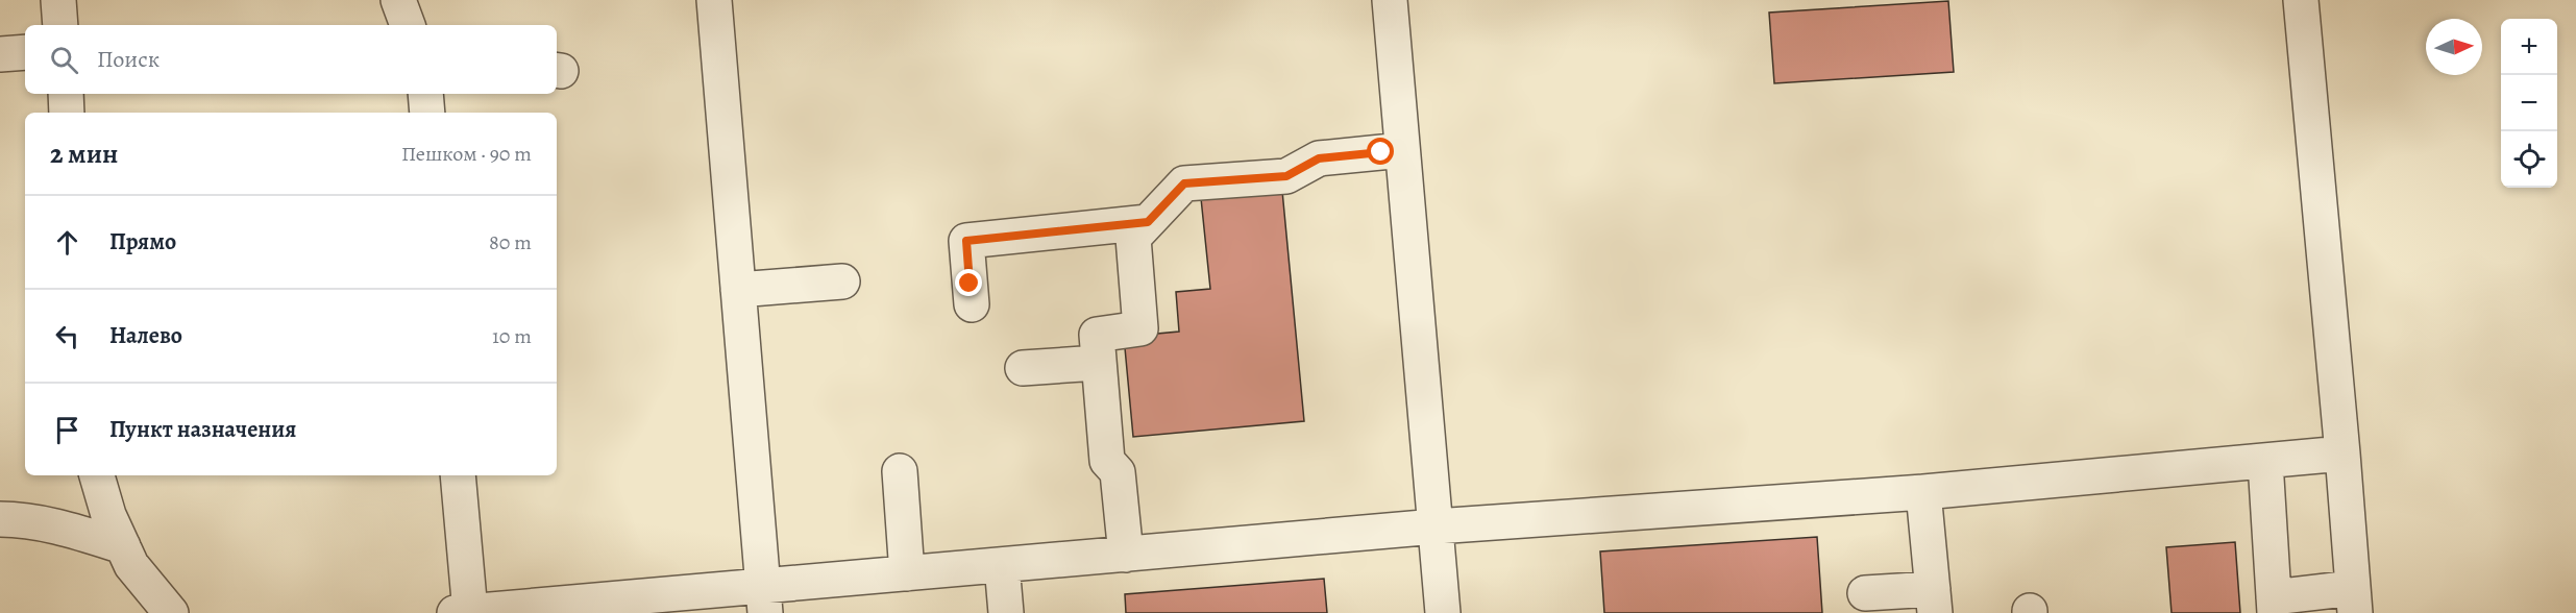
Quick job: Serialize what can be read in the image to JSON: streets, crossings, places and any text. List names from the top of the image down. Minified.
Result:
{"north":"right","page":{"map_buttons":["+","−"],"search":"Поиск","heading":["2 мин","Пешком · 90 m"],"list":[["Прямо","80 m"],["Налево","10 m"],"Пункт назначения"]}}
